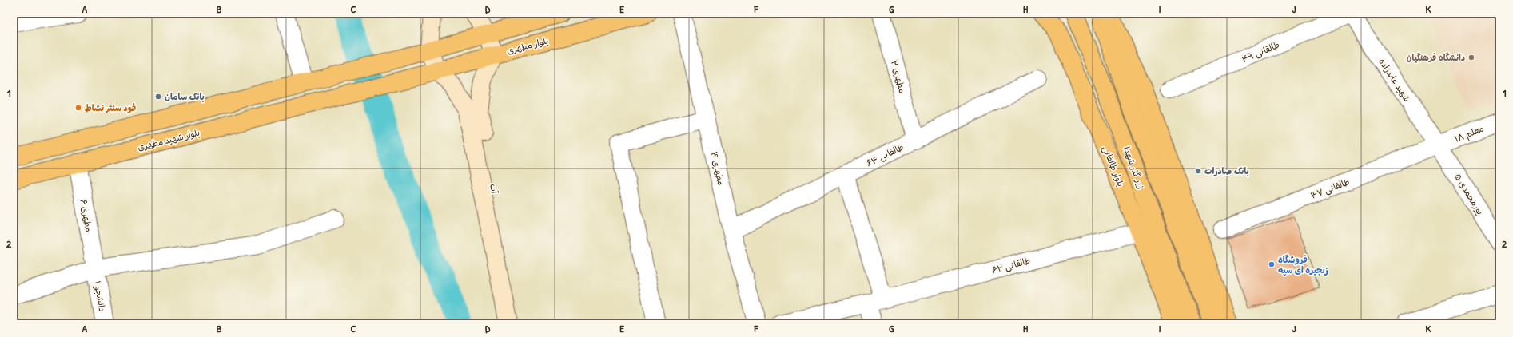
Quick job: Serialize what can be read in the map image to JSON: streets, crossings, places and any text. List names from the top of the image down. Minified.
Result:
{"streets":{"main road":["بلوار مطهری","بلوار شهید مطهری","بلوار طالقانی","زیر گذر شهدا"],"street":["طالقانی ۴۹","مطهری ۲","شهید عابدزاده","معلم ۱۸","طالقانی ۶۴","مطهری ۴","آب","طالقانی ۴۷","پورمحمدی ۵","مطهری ۶","طالقانی ۶۲","دانشجو ۱"]},"crossings":[["بلوار مطهری","بلوار شهید مطهری"],["بلوار مطهری","آب"],["طالقانی ۴۹","شهید عابدزاده"],["مطهری ۲","طالقانی ۶۴"],["شهید عابدزاده","معلم ۱۸"],["شهید عابدزاده","طالقانی ۴۷"],["شهید عابدزاده","پورمحمدی ۵"],["معلم ۱۸","طالقانی ۴۷"],["معلم ۱۸","پورمحمدی ۵"],["بلوار شهید مطهری","مطهری ۶"],["طالقانی ۶۴","مطهری ۴"],["بلوار طالقانی","زیر گذر شهدا"],["بلوار طالقانی","طالقانی ۶۲"],["طالقانی ۴۷","پورمحمدی ۵"],["مطهری ۶","دانشجو ۱"]],"places":["دانشگاه فرهنگیان","بانک سامان","فود سنتر نشاط","بانک صادرات","فروشگاه زنجیره ای سپه"],"grid":{"columns":["A","B","C","D","E","F","G","H","I","J","K"],"rows":["1","2"]}}
